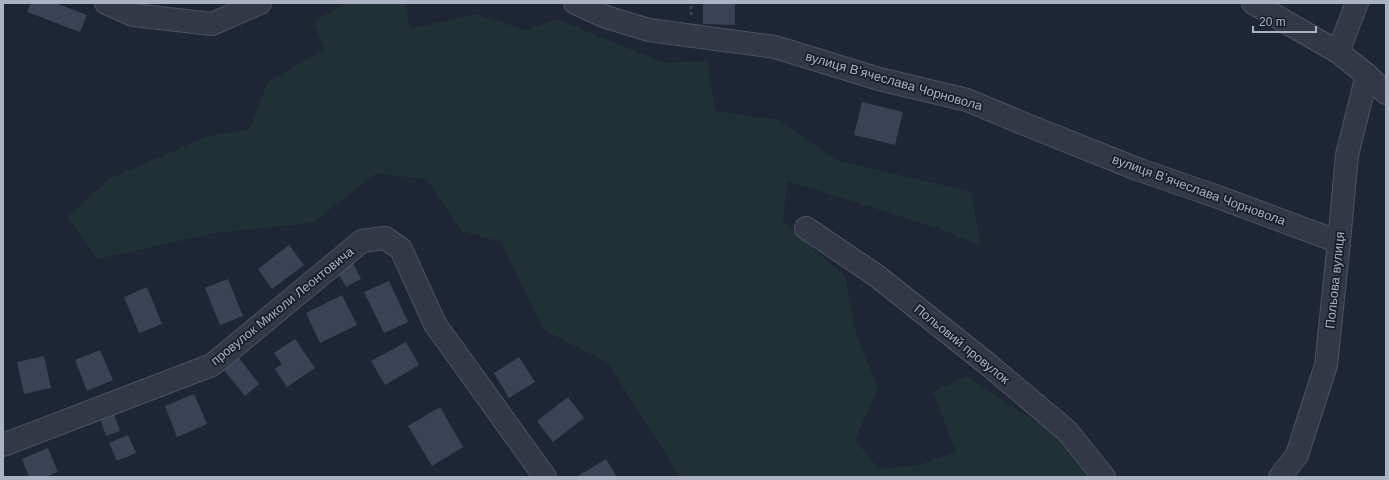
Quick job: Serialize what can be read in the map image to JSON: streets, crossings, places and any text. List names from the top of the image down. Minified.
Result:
{"streets":{"street":["вулиця Вʼячеслава Чорновола","Польова вулиця","провулок Миколи Леонтовича","Польовий провулок"]},"crossings":[["вулиця Вʼячеслава Чорновола","Польова вулиця"]],"scale_bar":"20 m"}
